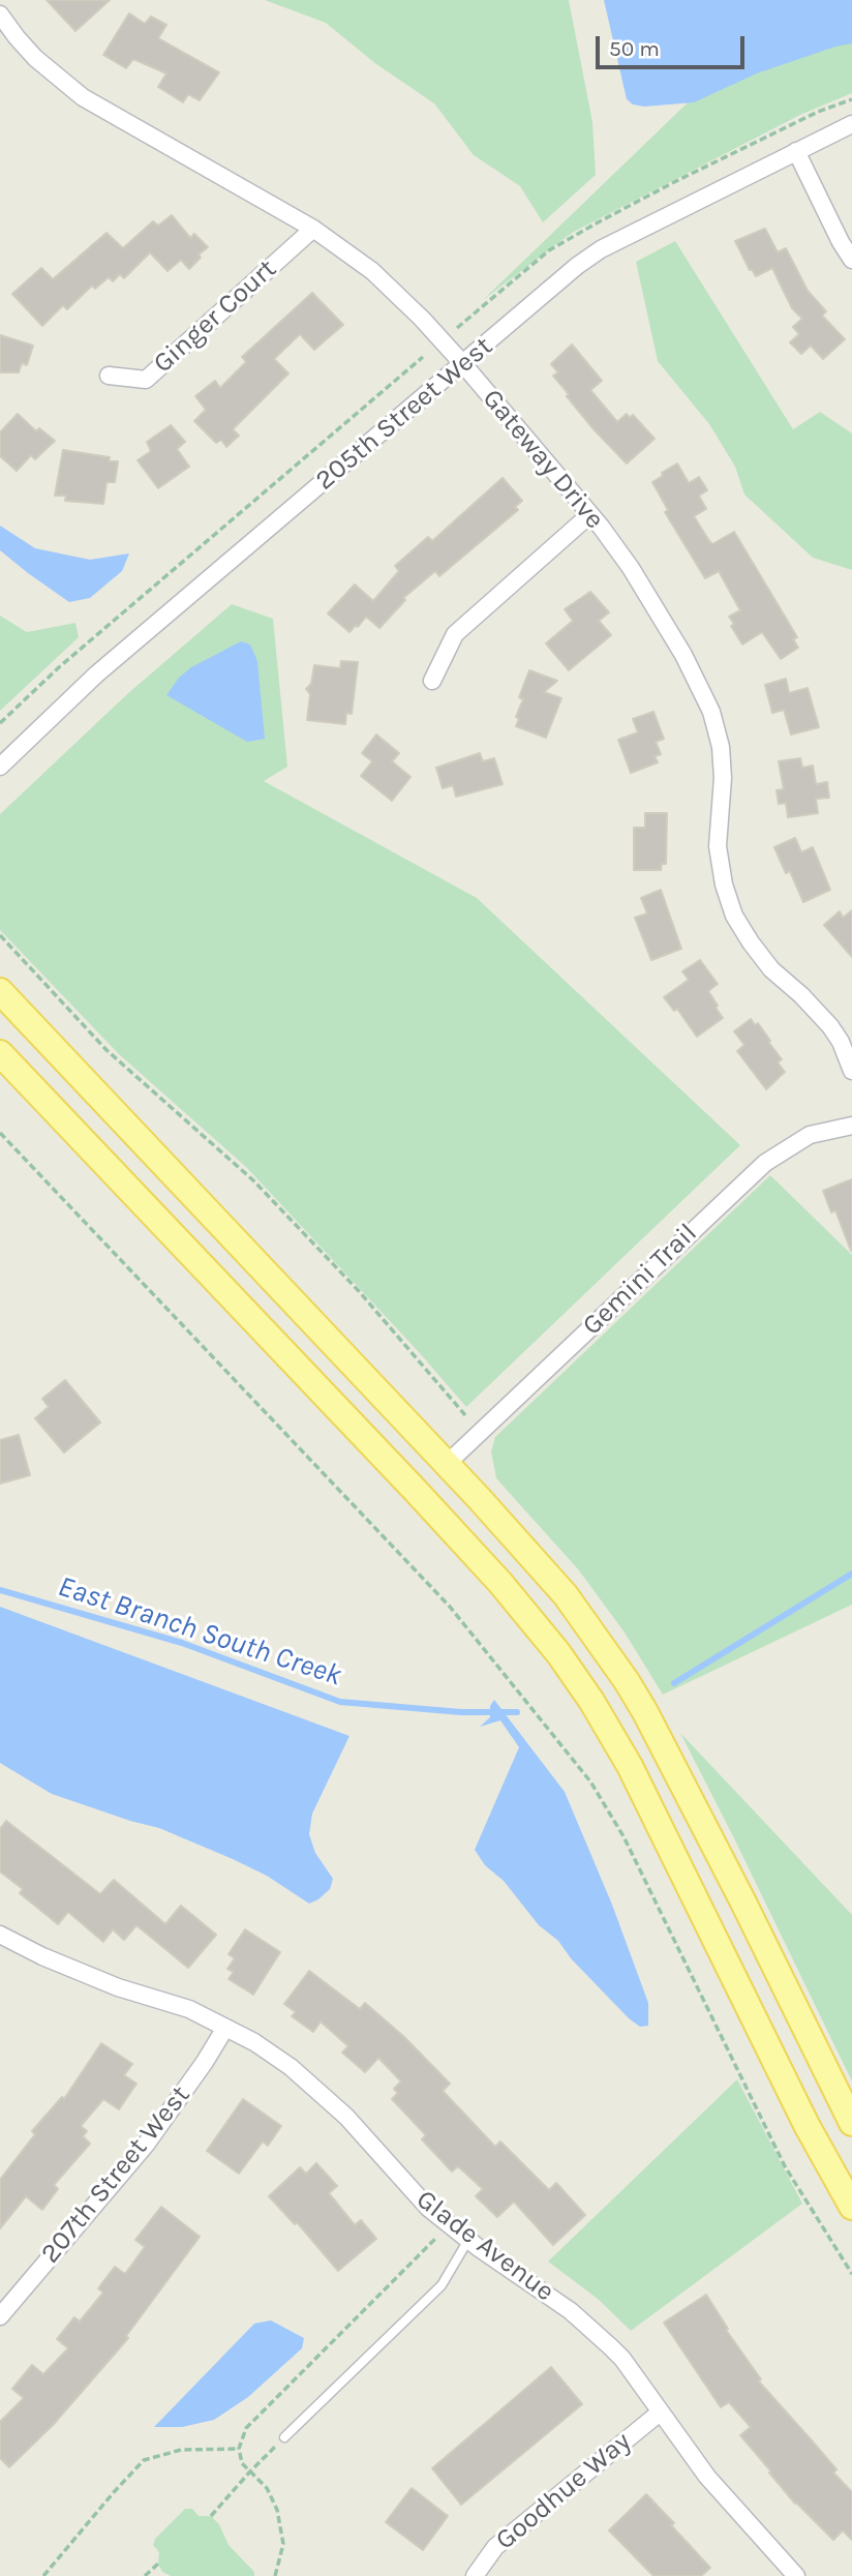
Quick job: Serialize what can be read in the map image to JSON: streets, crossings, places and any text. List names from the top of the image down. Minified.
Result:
{"streets":{"street":["Ginger Court","205th Street West","Gateway Drive","Gemini Trail","207th Street West","Glade Avenue","Goodhue Way"]},"crossings":[["Ginger Court","Gateway Drive"],["205th Street West","Gateway Drive"],["207th Street West","Glade Avenue"],["Glade Avenue","Goodhue Way"]],"water":["East Branch South Creek"],"scale_bar":"50 m"}
